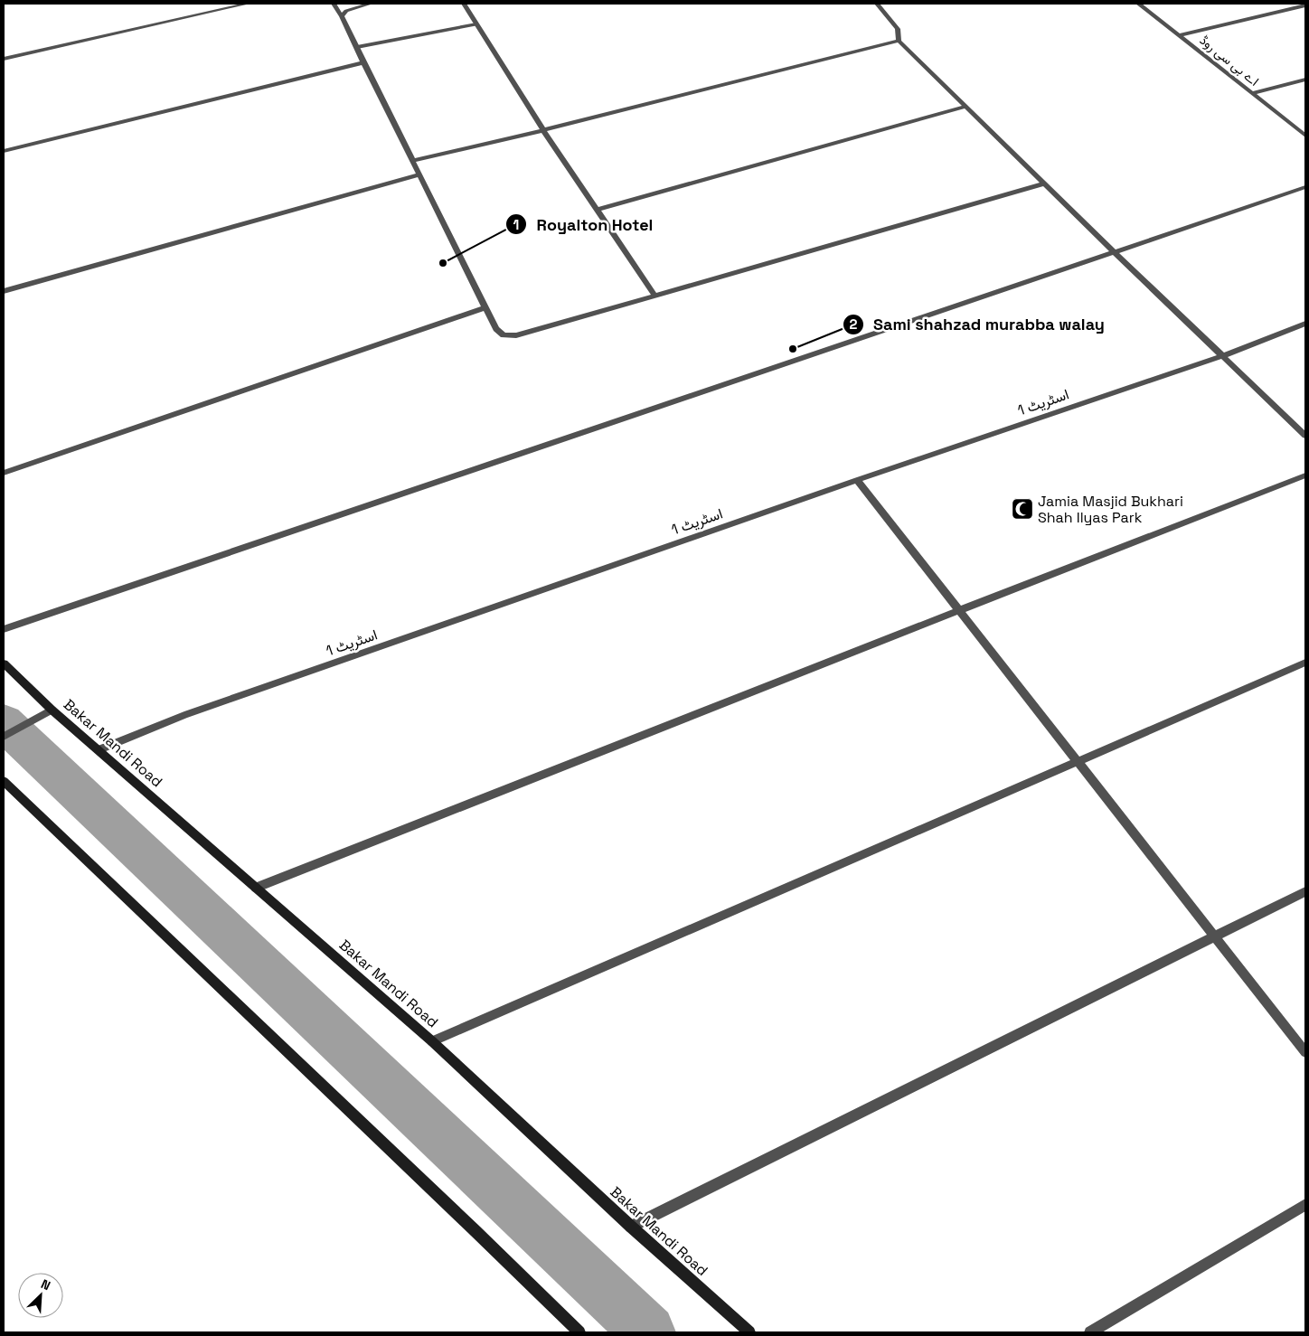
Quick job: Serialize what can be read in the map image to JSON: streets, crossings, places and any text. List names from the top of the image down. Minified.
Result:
{"streets":{"street":["اے بی سی روڈ","اسٹریٹ 1","Bakar Mandi Road"]},"crossings":[["اسٹریٹ 1","Bakar Mandi Road"]],"places":{"other":["Royalton Hotel","Sami shahzad murabba walay"],"mosque":["Jamia Masjid Bukhari Shah Ilyas Park"]},"north":"top right"}
